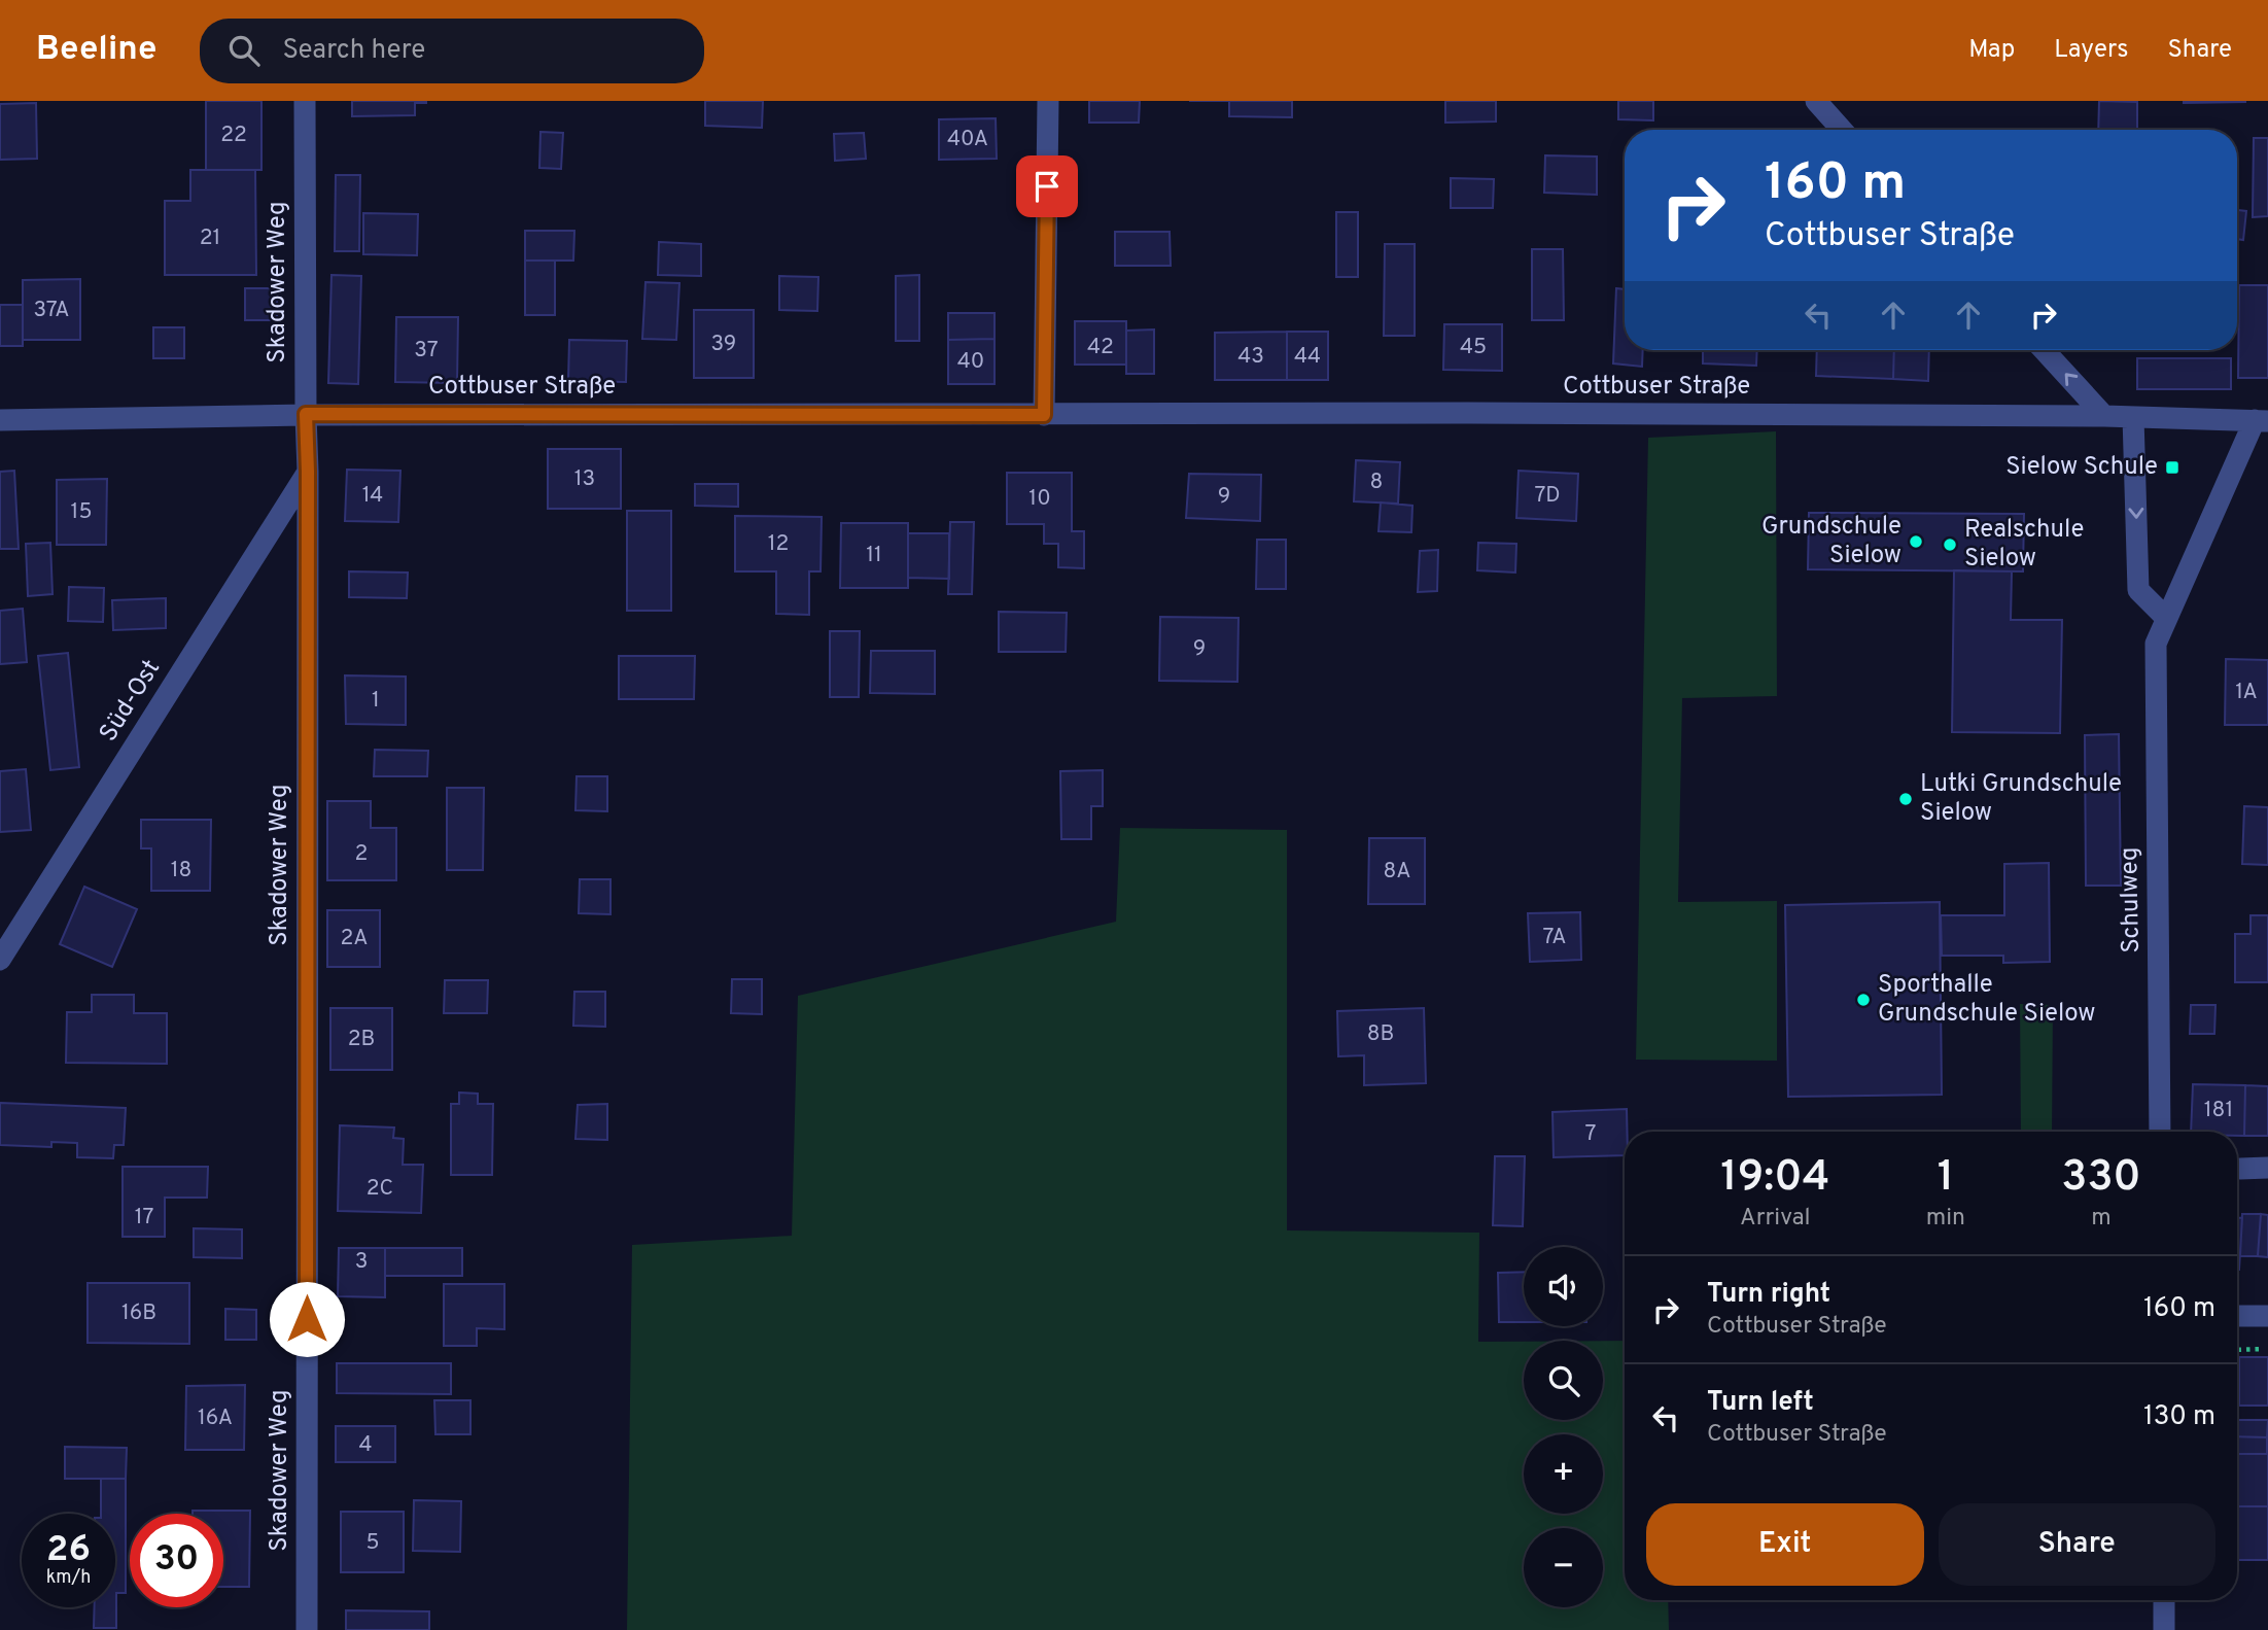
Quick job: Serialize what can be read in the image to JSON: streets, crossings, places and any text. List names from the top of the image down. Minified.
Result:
{"streets":{"street":["Skadower Weg","Cottbuser Straße","Süd-Ost","Schulweg"]},"crossings":[["Skadower Weg","Cottbuser Straße"],["Skadower Weg","Süd-Ost"],["Cottbuser Straße","Schulweg"]],"places":{"transit":["Sielow Schule"],"other":["Grundschule Sielow","Realschule Sielow","Lutki Grundschule Sielow","Sporthalle Grundschule Sielow"]},"house_numbers":["22","40A","21","37A","39","42","45","37","43","44","40","13","8","14","7D","9","10","15","12","11","9","1A","1","2","18","8A","7A","2A","8B","2B","181","7","2C","17","3","16B","16A","4","5"],"page":{"header":"Beeline","search":"Search here","nav":["Map","Layers","Share"],"turn":["160 m","Cottbuser Straße"],"eta":["19:04","Arrival","1","min","330","m"],"map_buttons":["+","−"],"list":[{"name":"Turn right","note":"Cottbuser Straße","value":"160 m"},{"name":"Turn left","note":"Cottbuser Straße","value":"130 m"}],"buttons":["Exit","Share"],"speed":"26 km/h","limit":"30"}}
